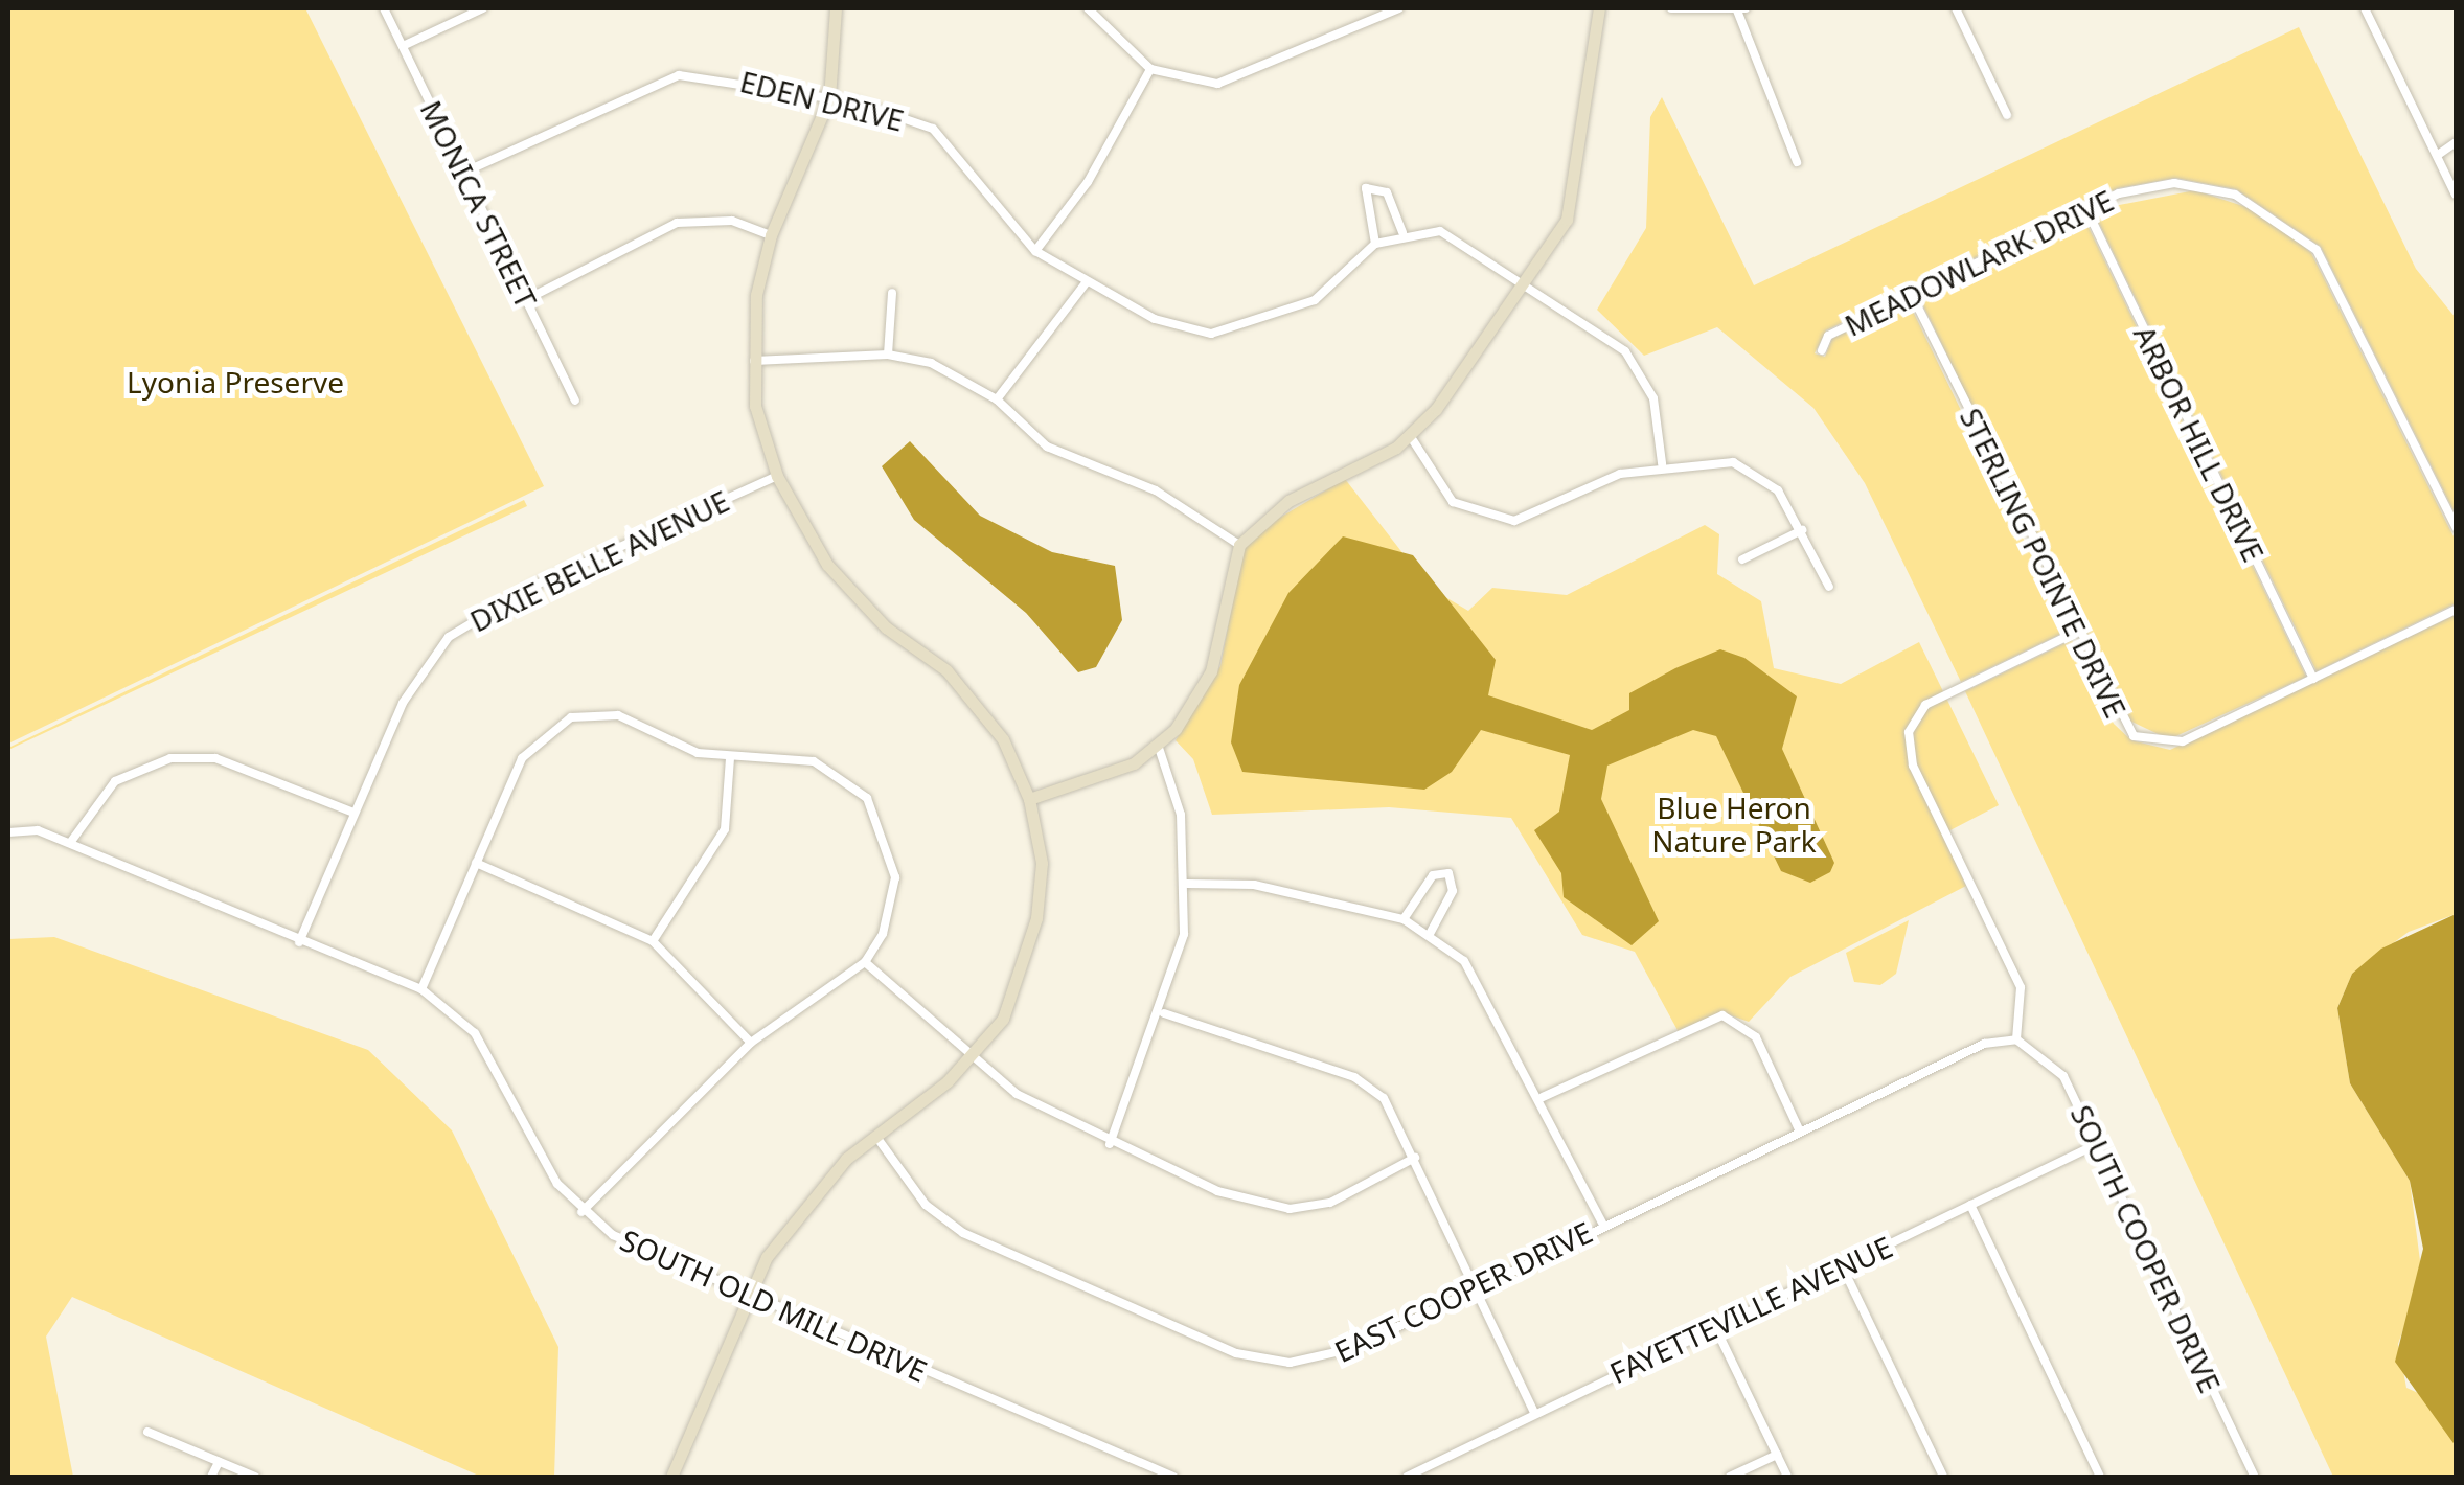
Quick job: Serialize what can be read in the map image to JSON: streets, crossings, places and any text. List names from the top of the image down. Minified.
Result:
{"streets":{"street":["EDEN DRIVE","MONICA STREET","MEADOWLARK DRIVE","ARBOR HILL DRIVE","DIXIE BELLE AVENUE","STERLING POINTE DRIVE","SOUTH COOPER DRIVE","EAST COOPER DRIVE","SOUTH OLD MILL DRIVE","FAYETTEVILLE AVENUE"]},"crossings":[["EDEN DRIVE","MONICA STREET"],["MEADOWLARK DRIVE","ARBOR HILL DRIVE"],["MEADOWLARK DRIVE","STERLING POINTE DRIVE"],["ARBOR HILL DRIVE","STERLING POINTE DRIVE"],["SOUTH COOPER DRIVE","EAST COOPER DRIVE"],["SOUTH COOPER DRIVE","FAYETTEVILLE AVENUE"]],"parks":["Lyonia Preserve","Blue Heron Nature Park"]}
